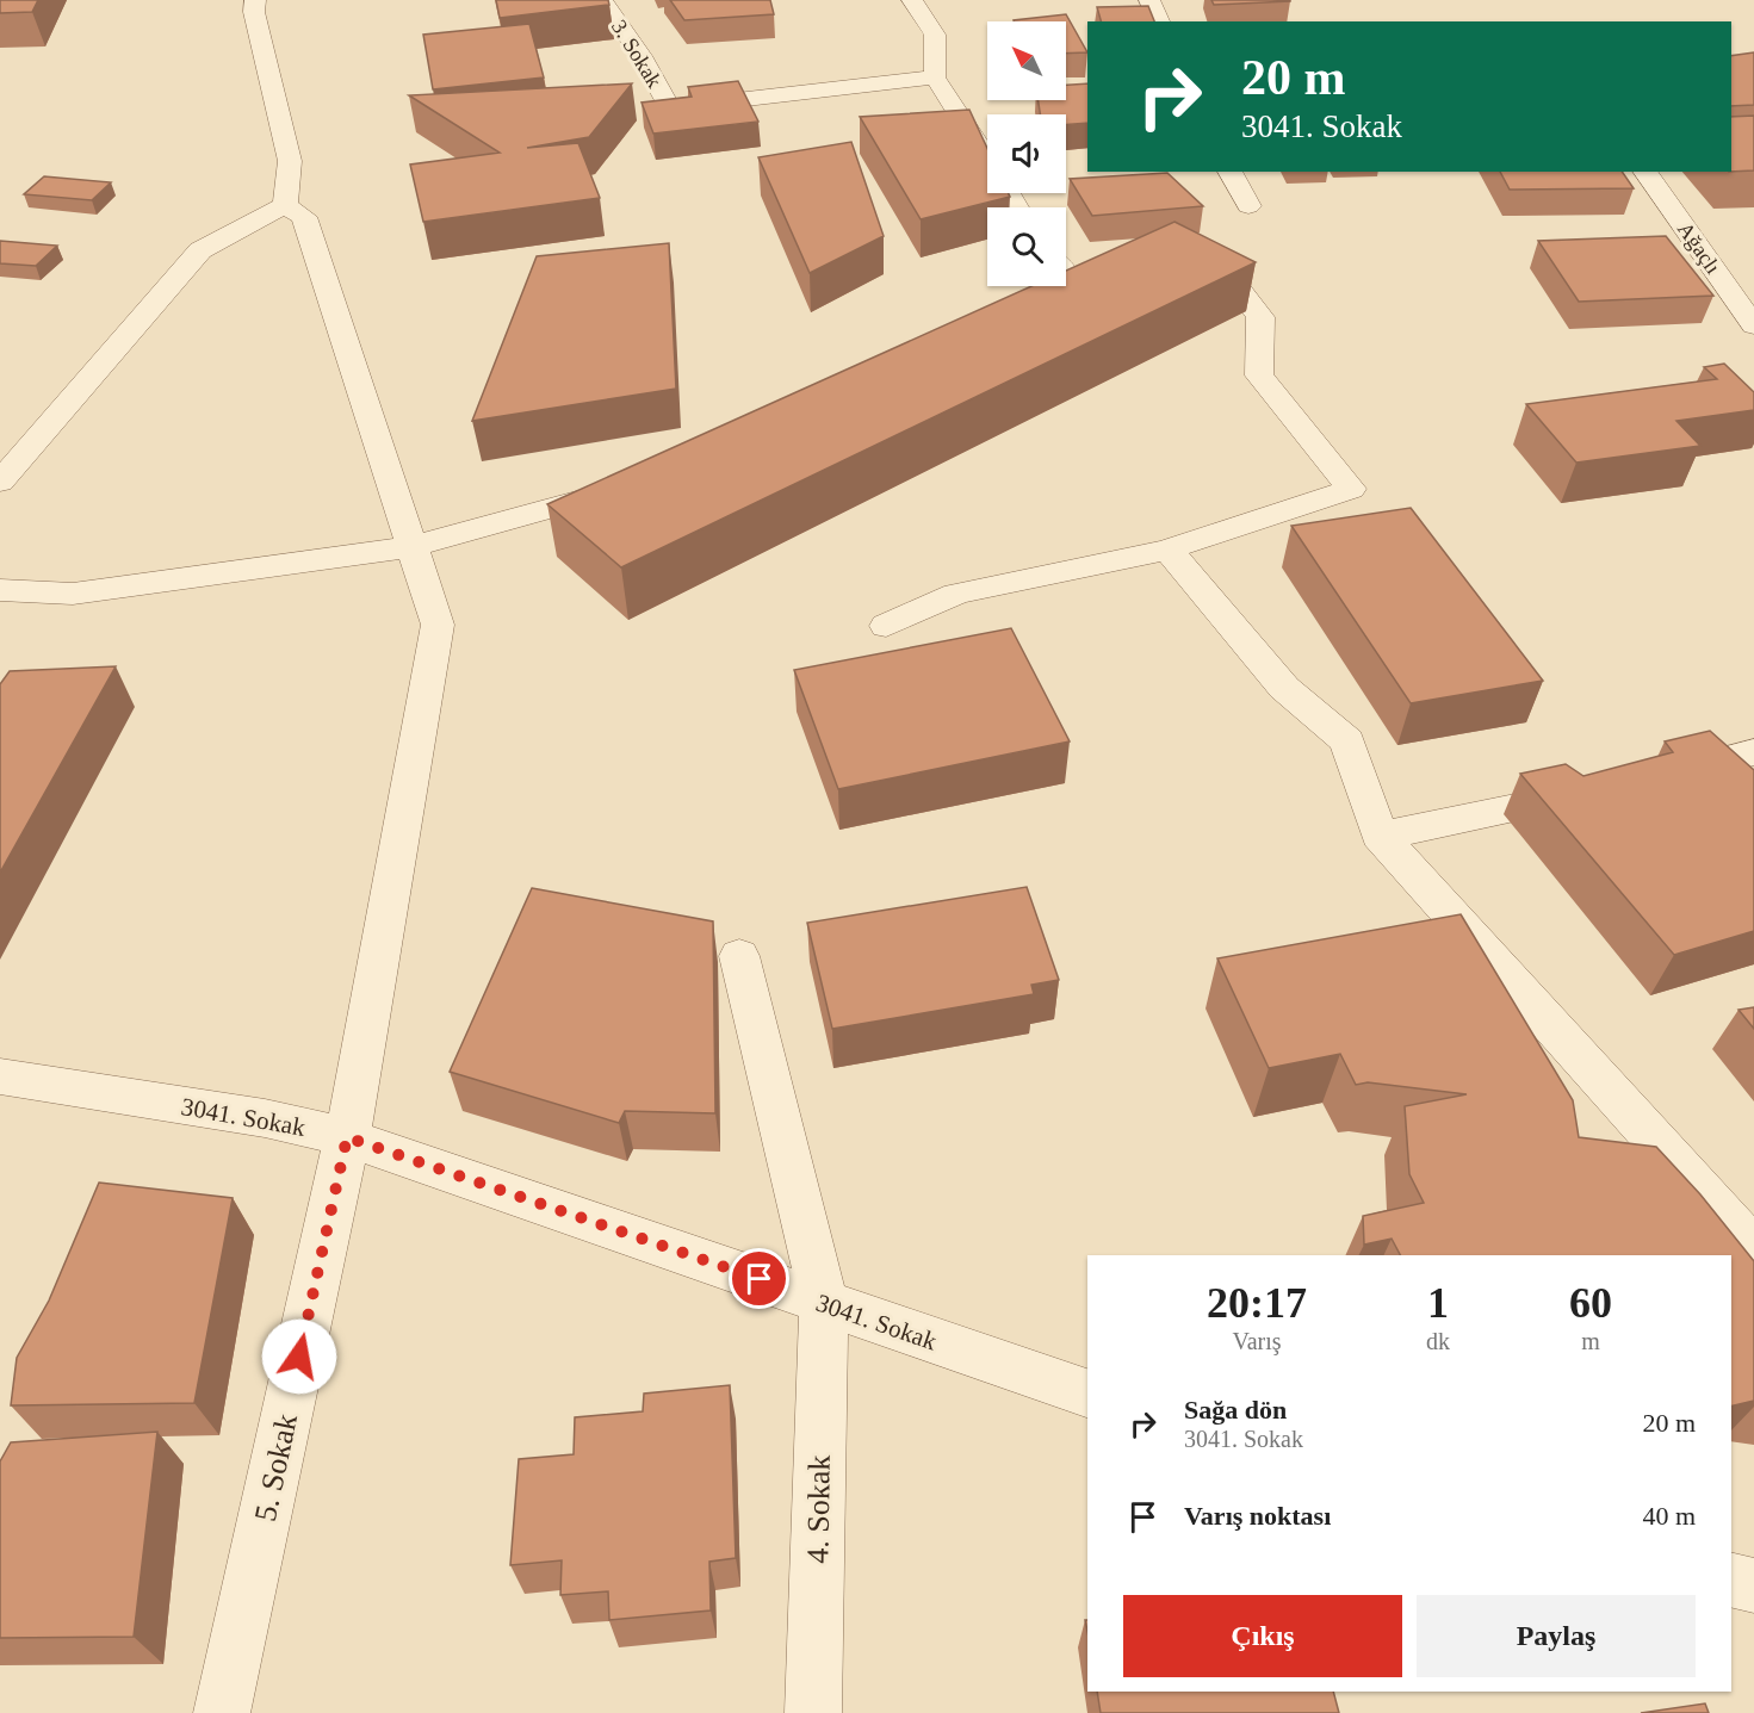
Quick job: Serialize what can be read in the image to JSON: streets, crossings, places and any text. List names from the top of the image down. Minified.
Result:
{"streets":{"street":["3. Sokak","Ağaçlı","3041. Sokak","5. Sokak","4. Sokak"]},"crossings":[["3041. Sokak","5. Sokak"],["3041. Sokak","4. Sokak"]],"north":"top left","page":{"turn":["20 m","3041. Sokak"],"eta":["20:17","Varış","1","dk","60","m"],"list":[{"name":"Sağa dön","note":"3041. Sokak","value":"20 m"},{"name":"Varış noktası","value":"40 m"}],"buttons":["Çıkış","Paylaş"]}}
